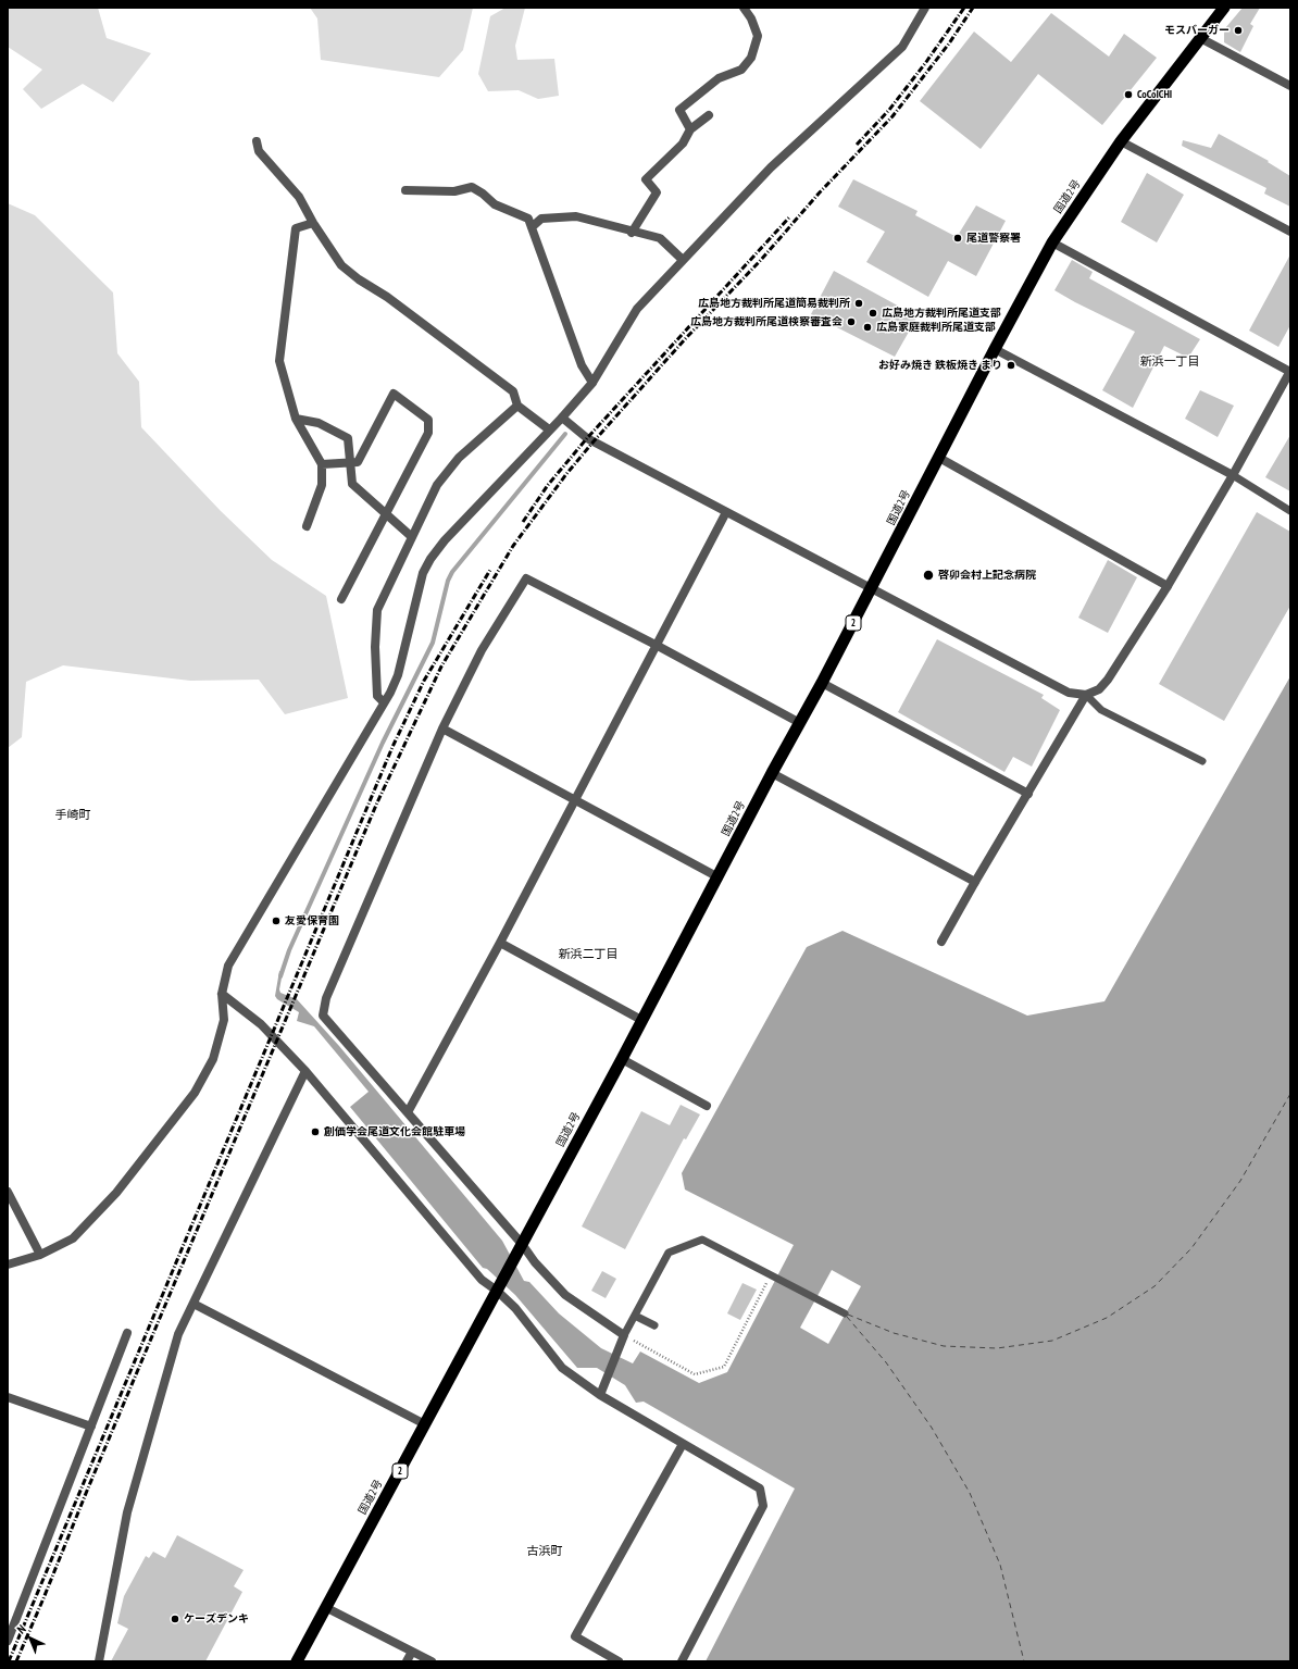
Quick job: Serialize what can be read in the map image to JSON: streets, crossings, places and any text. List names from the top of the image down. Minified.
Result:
{"streets":{"highway":["国道2号","2"]},"districts":["新浜一丁目","手崎町","新浜二丁目","古浜町"],"places":["モスバーガー","CoCoICHI","尾道警察署","広島地方裁判所尾道簡易裁判所","広島地方裁判所尾道支部","広島地方裁判所尾道検察審査会","広島家庭裁判所尾道支部","お好み焼き 鉄板焼き まり","啓卯会村上記念病院","友愛保育園","創価学会尾道文化会館駐車場","ケーズデンキ"],"north":"top left"}
